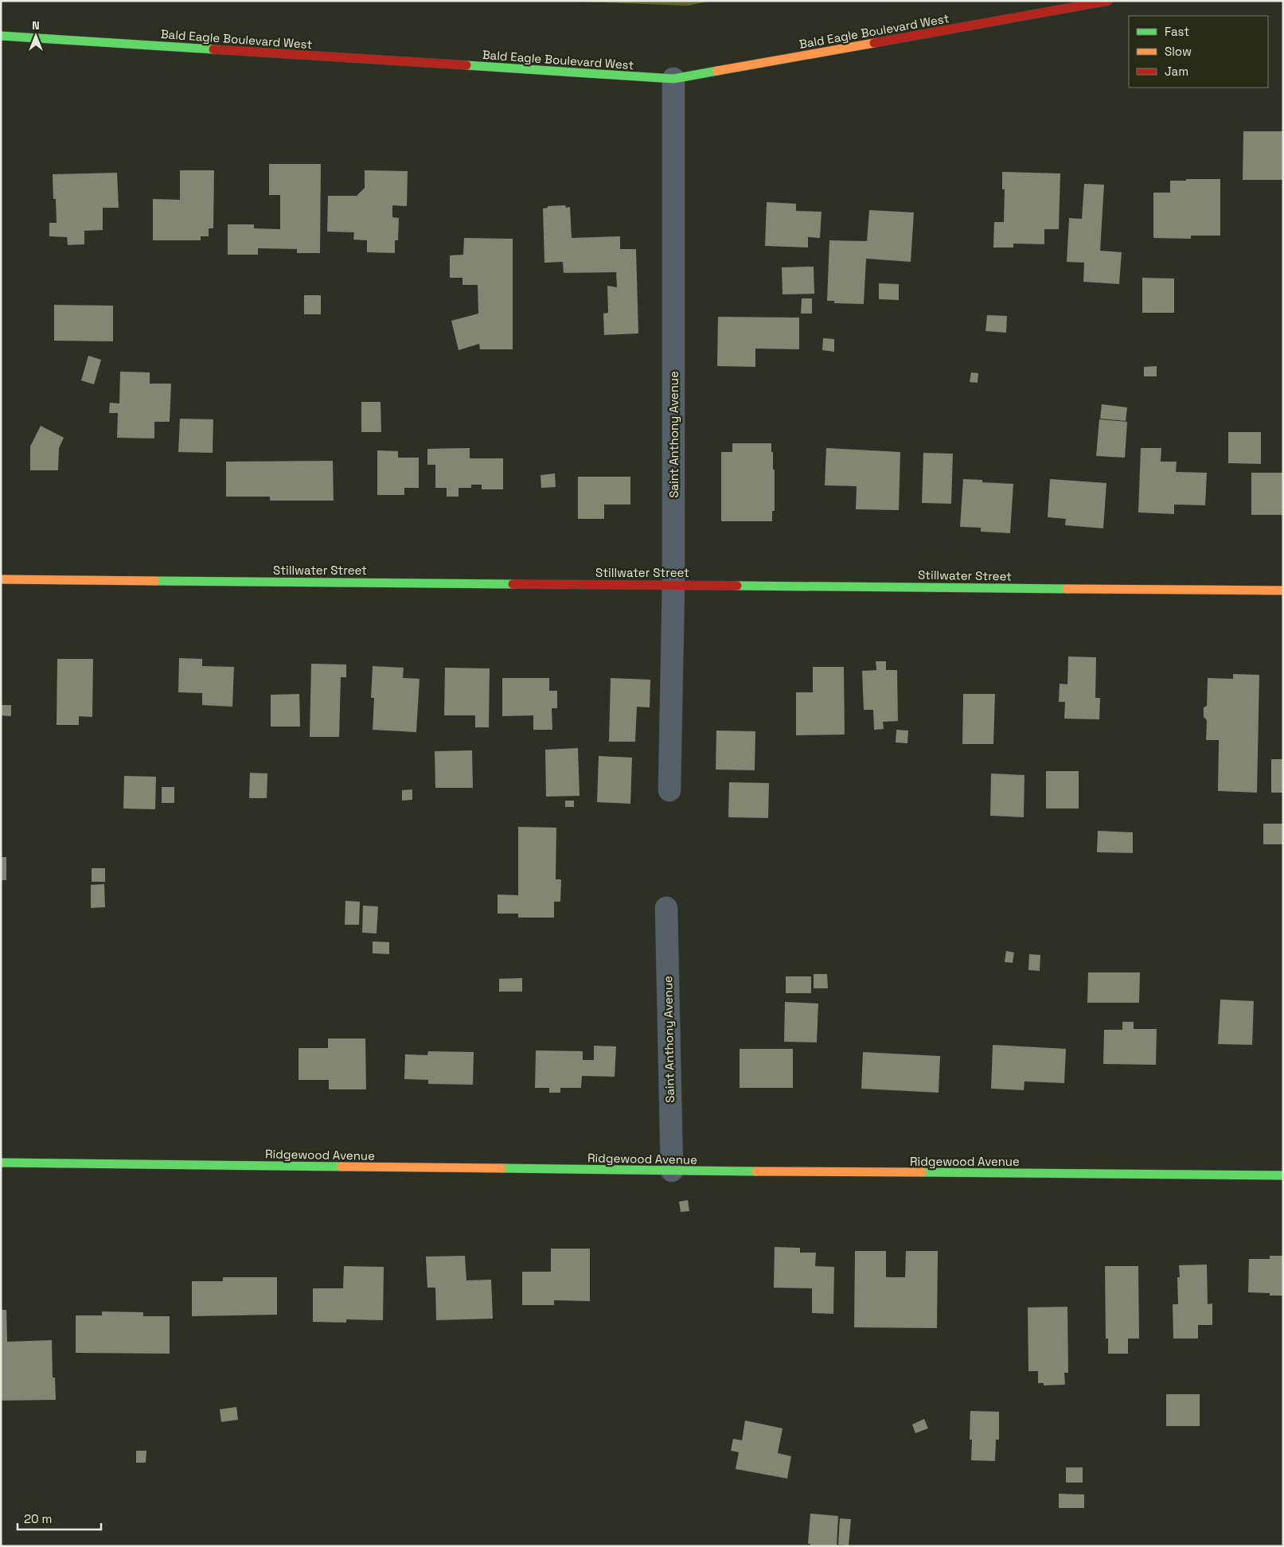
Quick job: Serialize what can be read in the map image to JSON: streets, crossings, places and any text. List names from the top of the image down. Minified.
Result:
{"streets":{"street":["Bald Eagle Boulevard West","Saint Anthony Avenue","Stillwater Street","Ridgewood Avenue"]},"crossings":[["Bald Eagle Boulevard West","Saint Anthony Avenue"],["Saint Anthony Avenue","Stillwater Street"],["Saint Anthony Avenue","Ridgewood Avenue"]],"legend":["Fast","Slow","Jam"],"scale_bar":"20 m","north":"top"}
